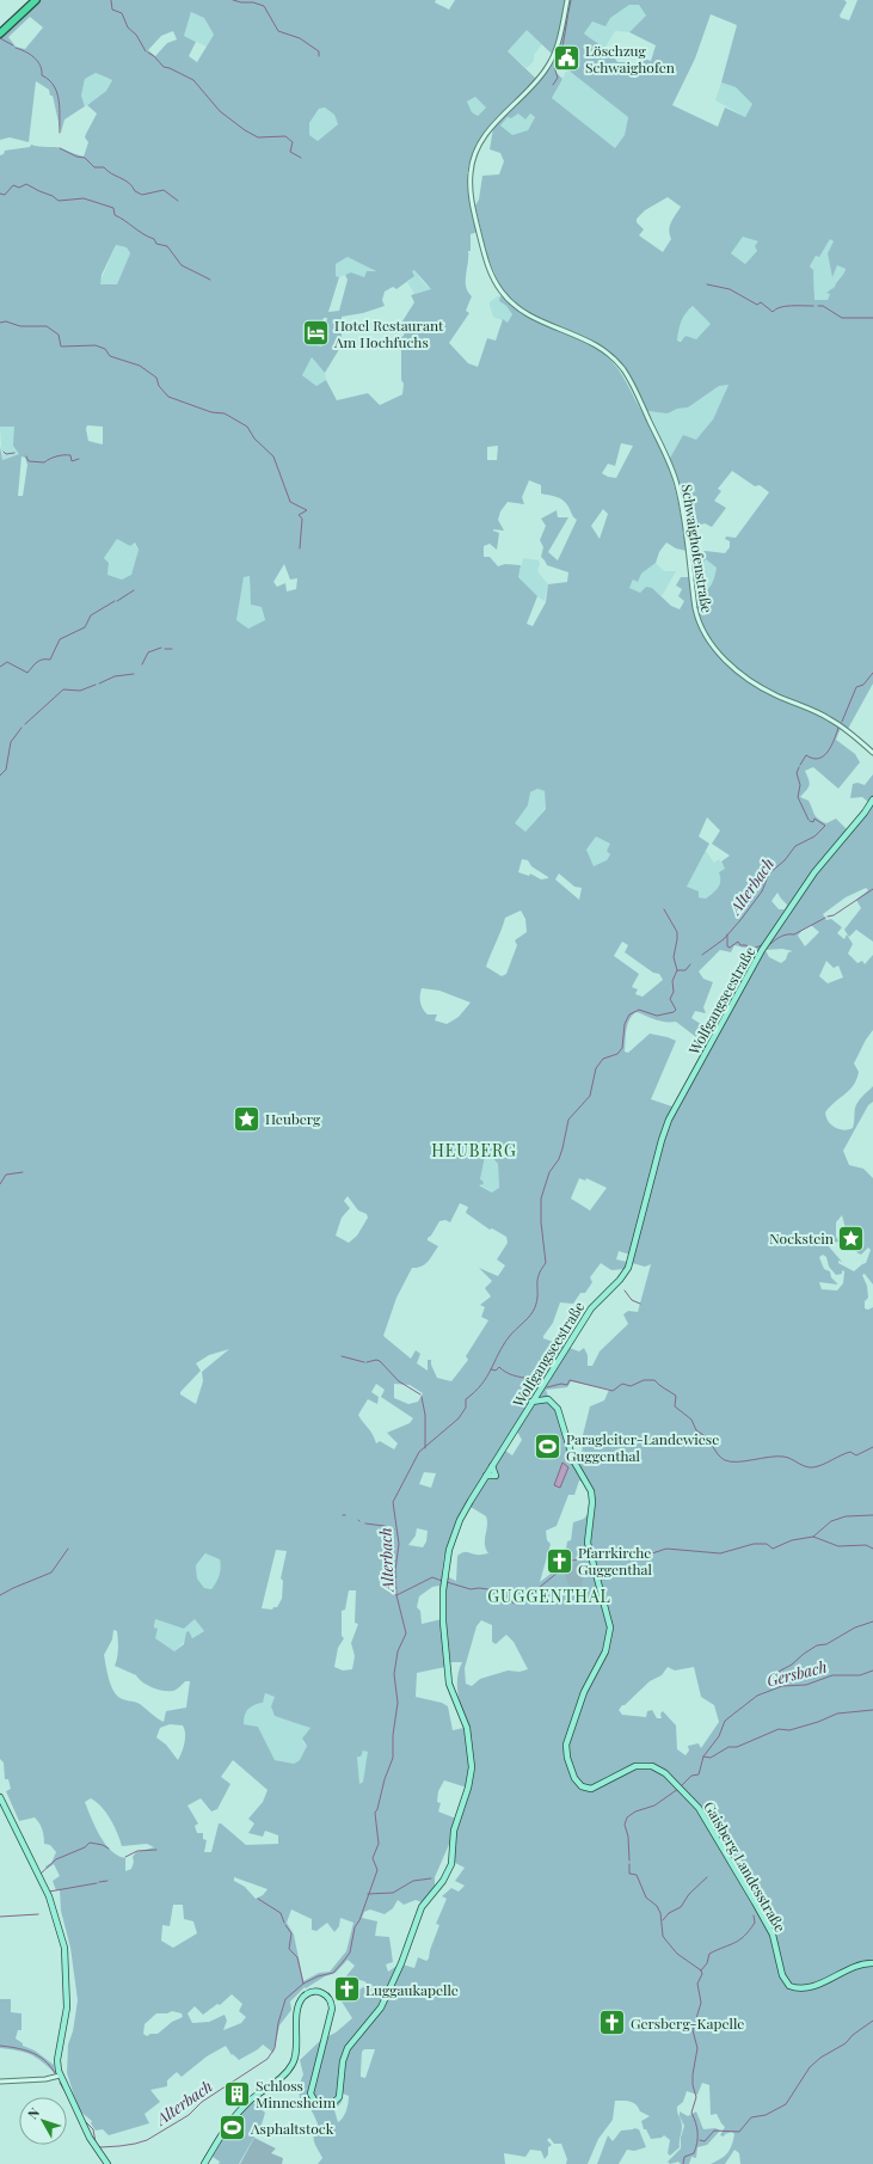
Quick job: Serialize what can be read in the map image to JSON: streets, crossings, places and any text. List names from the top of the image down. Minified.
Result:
{"streets":{"main road":["Wolfgangseestraße","Gaisberg Landesstraße"],"street":["Schwaighofenstraße"]},"districts":["HEUBERG","GUGGENTHAL"],"water":["Alterbach","Gersbach"],"places":{"public building":["Löschzug Schwaighofen"],"hotel":["Hotel Restaurant Am Hochfuchs"],"place":["Heuberg","Nockstein"],"sports":["Paragleiter-Landewiese Guggenthal","Asphaltstock"],"church":["Pfarrkirche Guggenthal","Luggaukapelle","Gersberg-Kapelle"],"building":["Schloss Minnesheim"]},"north":"top left"}
